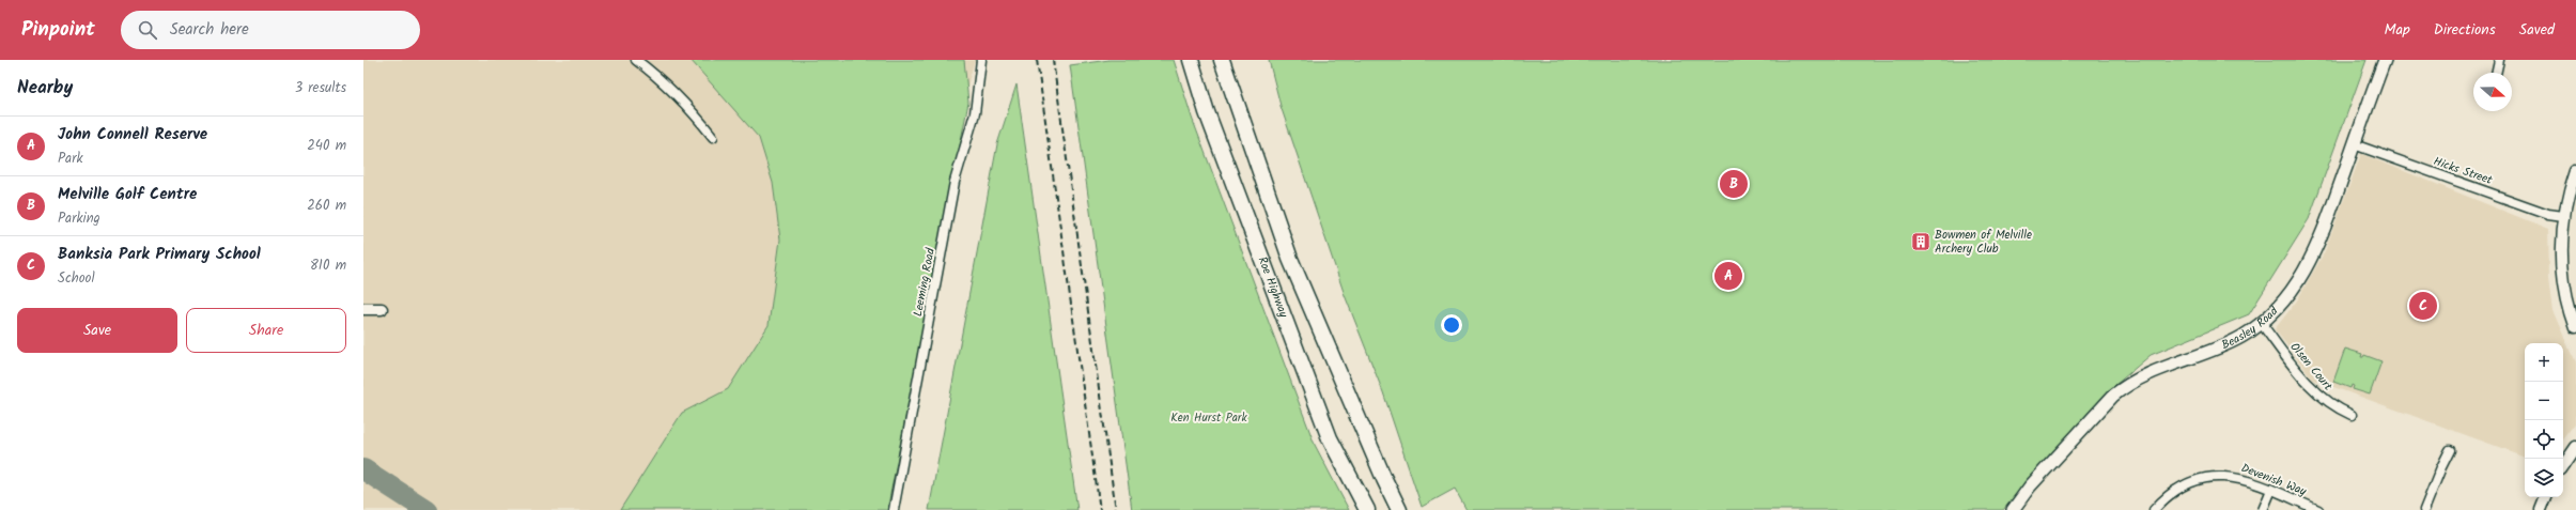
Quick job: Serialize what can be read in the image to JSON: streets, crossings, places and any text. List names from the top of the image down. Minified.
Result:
{"streets":{"highway":["Roe Highway"],"main road":["Beasley Road"],"street":["Hicks Street","Leeming Road","Olsen Court","Devenish Way"]},"crossings":[["Hicks Street","Beasley Road"],["Beasley Road","Olsen Court"]],"parks":["Ken Hurst Park"],"places":{"building":["Bowmen of Melville Archery Club"]},"north":"right","page":{"header":"Pinpoint","search":"Search here","nav":["Map","Directions","Saved"],"heading":["Nearby","3 results"],"list":[{"mark":"A","name":"John Connell Reserve","note":"Park","value":"240 m"},{"mark":"B","name":"Melville Golf Centre","note":"Parking","value":"260 m"},{"mark":"C","name":"Banksia Park Primary School","note":"School","value":"810 m"}],"pins":["B","A","C"],"buttons":["Save","Share"],"map_buttons":["+","−"]}}
